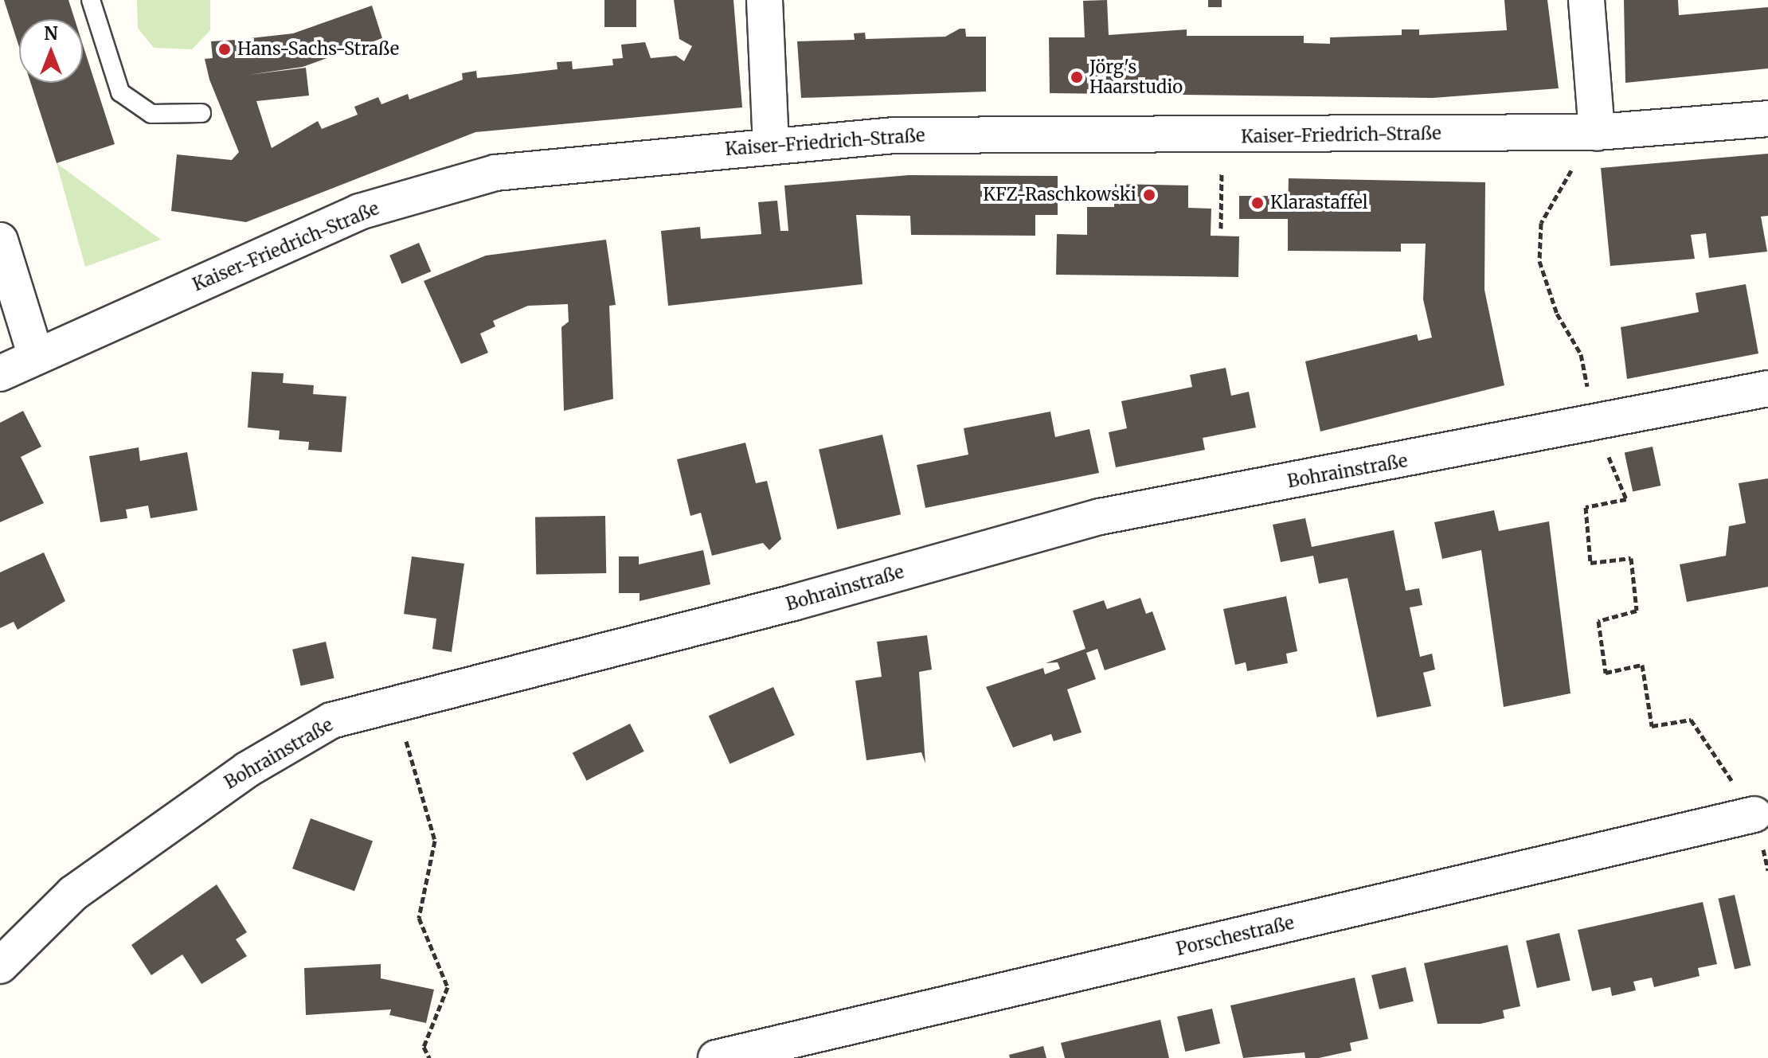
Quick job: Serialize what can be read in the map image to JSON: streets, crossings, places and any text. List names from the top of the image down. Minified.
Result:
{"streets":{"street":["Kaiser-Friedrich-Straße","Bohrainstraße","Porschestraße"]},"places":["Hans-Sachs-Straße","Jörg's Haarstudio","KFZ-Raschkowski","Klarastaffel"],"north":"top"}
